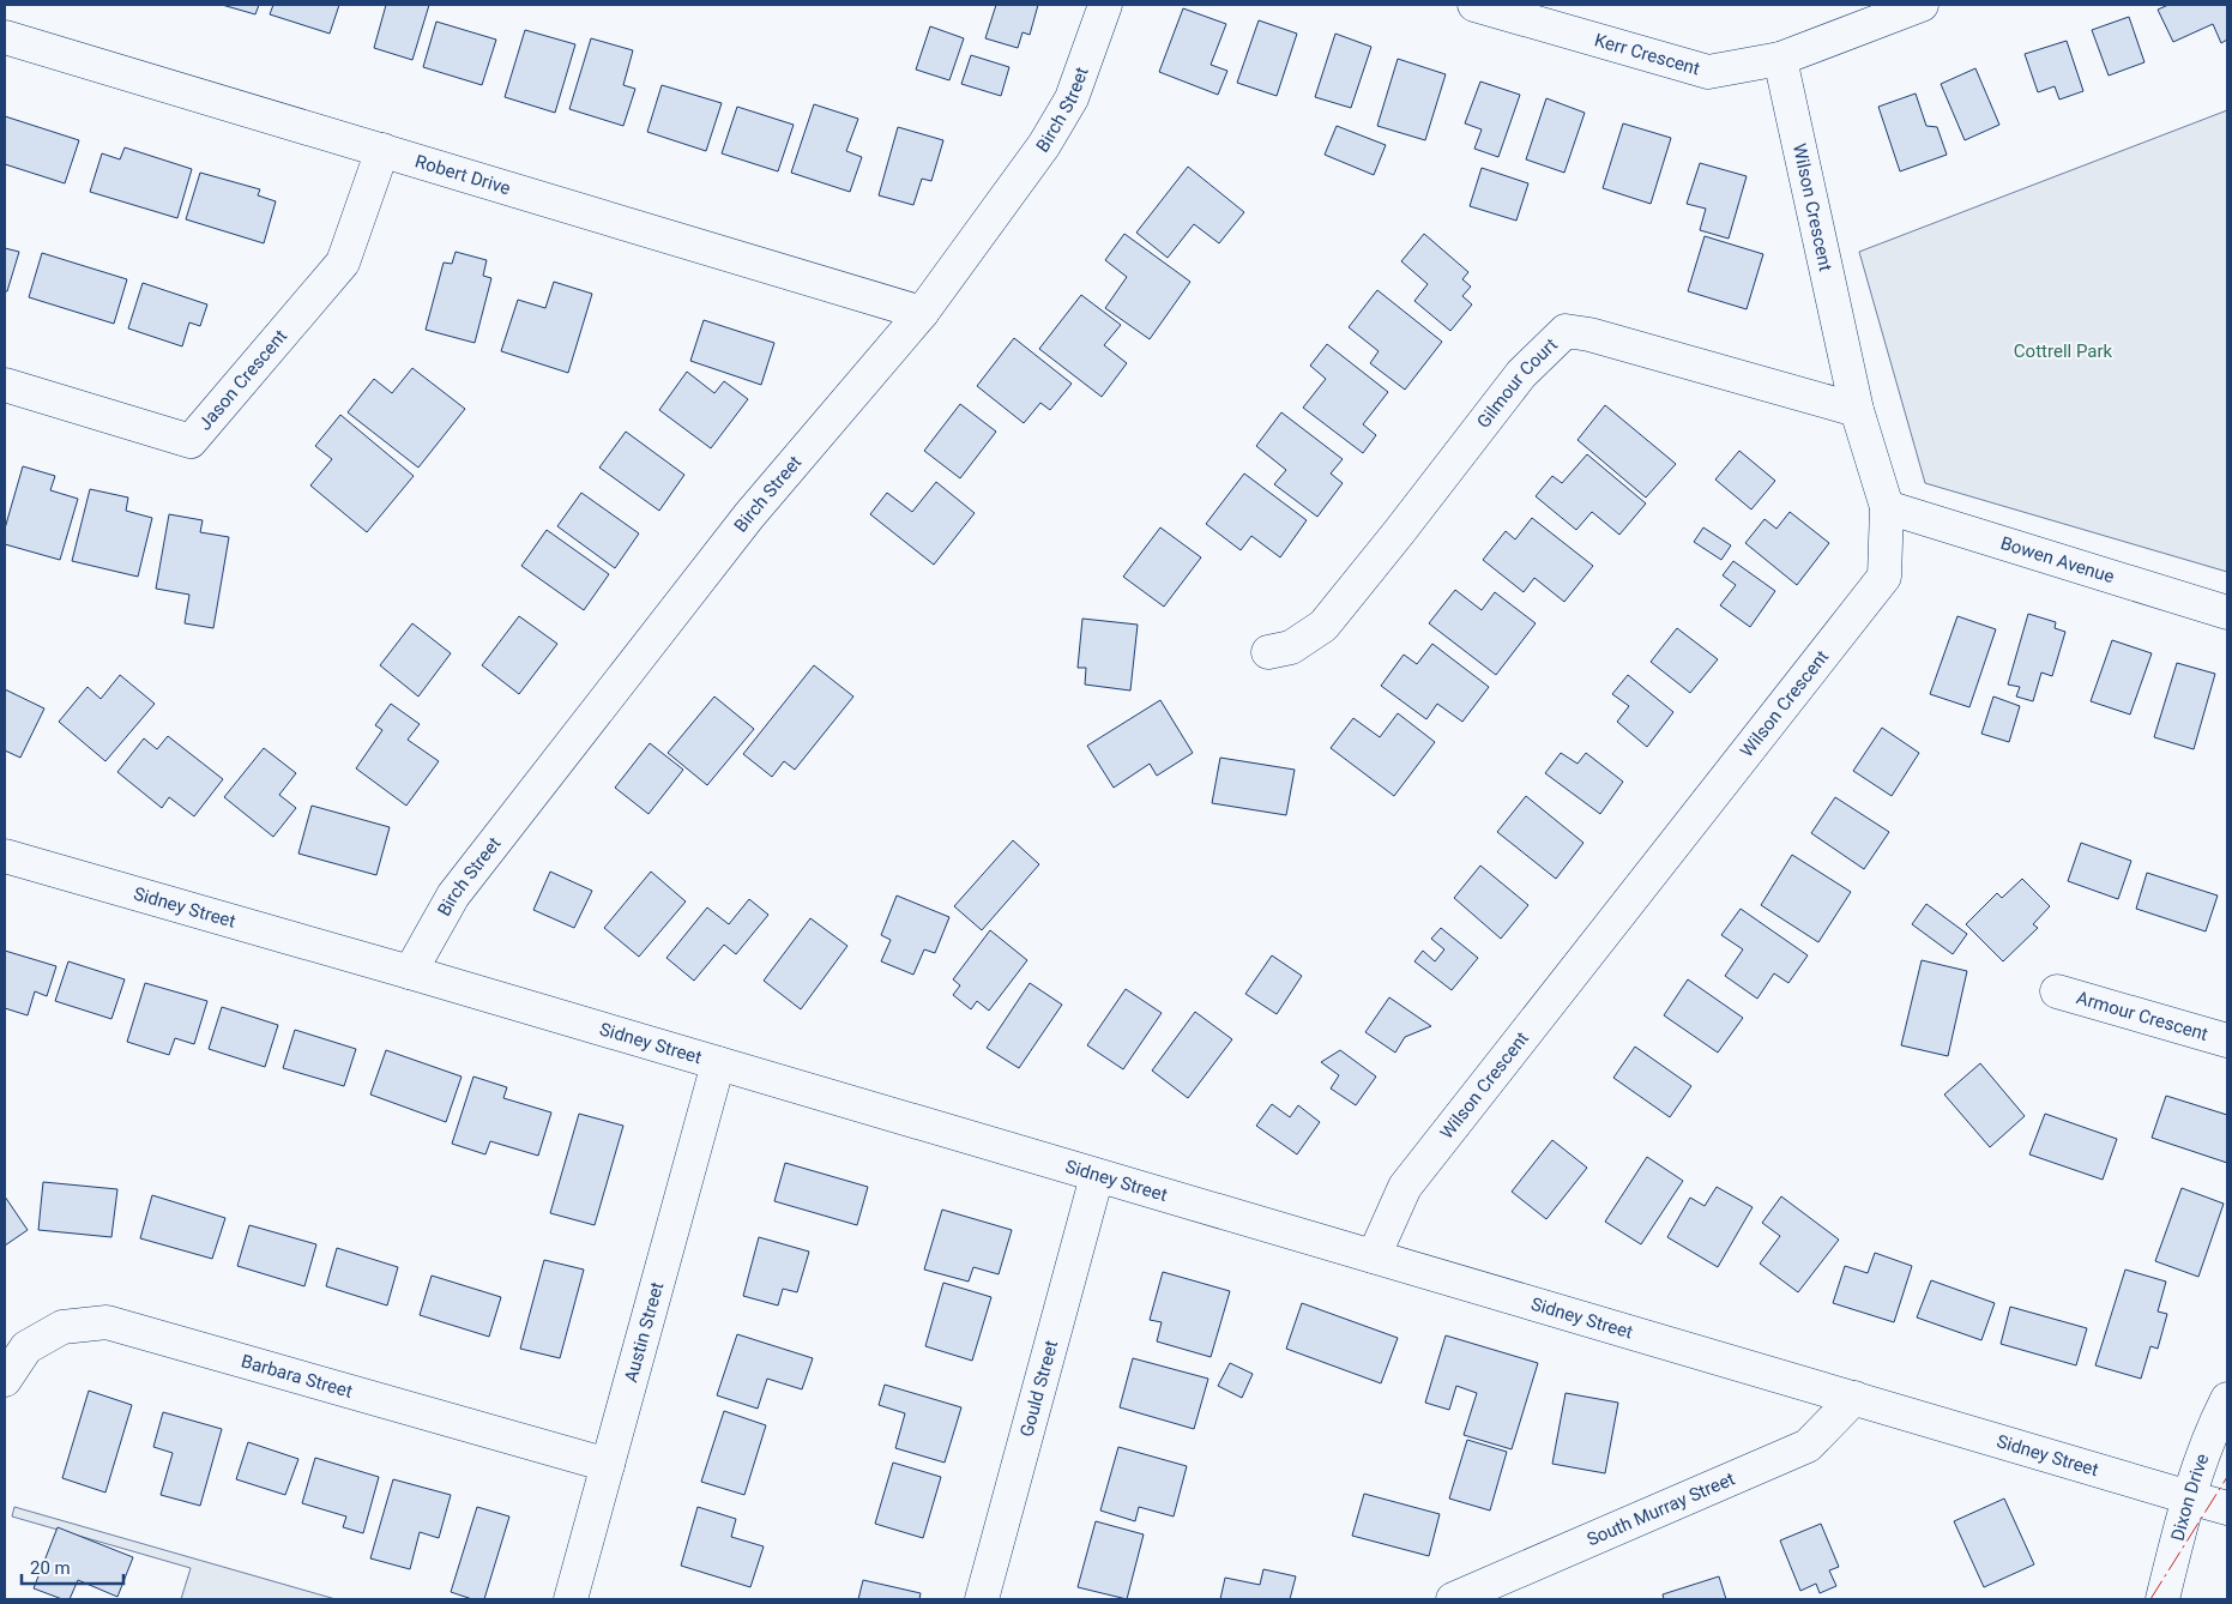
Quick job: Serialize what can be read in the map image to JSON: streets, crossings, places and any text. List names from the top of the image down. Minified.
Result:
{"streets":{"street":["Kerr Crescent","Birch Street","Robert Drive","Wilson Crescent","Jason Crescent","Gilmour Court","Bowen Avenue","Sidney Street","Armour Crescent","Austin Street","Barbara Street","Gould Street","Dixon Drive","South Murray Street"]},"crossings":[["Kerr Crescent","Wilson Crescent"],["Birch Street","Robert Drive"],["Birch Street","Sidney Street"],["Robert Drive","Jason Crescent"],["Wilson Crescent","Gilmour Court"],["Wilson Crescent","Bowen Avenue"],["Wilson Crescent","Sidney Street"],["Sidney Street","Austin Street"],["Sidney Street","Gould Street"],["Sidney Street","Dixon Drive"],["Sidney Street","South Murray Street"],["Austin Street","Barbara Street"]],"parks":["Cottrell Park"],"scale_bar":"20 m"}
